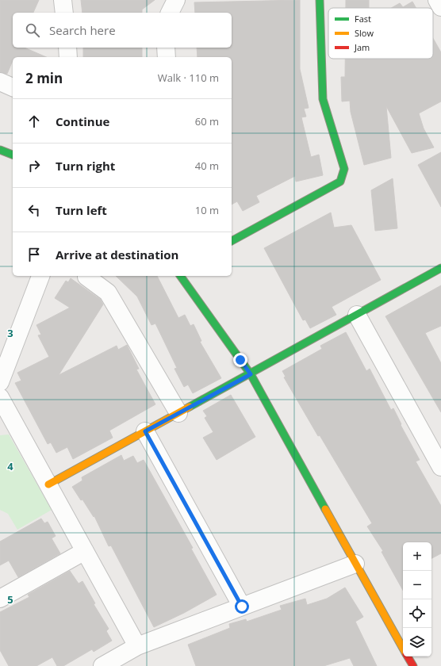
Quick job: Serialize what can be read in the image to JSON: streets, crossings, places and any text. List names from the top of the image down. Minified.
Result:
{"legend":["Fast","Slow","Jam"],"page":{"search":"Search here","heading":["2 min","Walk · 110 m"],"list":[["Continue","60 m"],["Turn right","40 m"],["Turn left","10 m"],"Arrive at destination"],"map_buttons":["+","−"]},"grid":{"rows":["3","4","5"]}}
